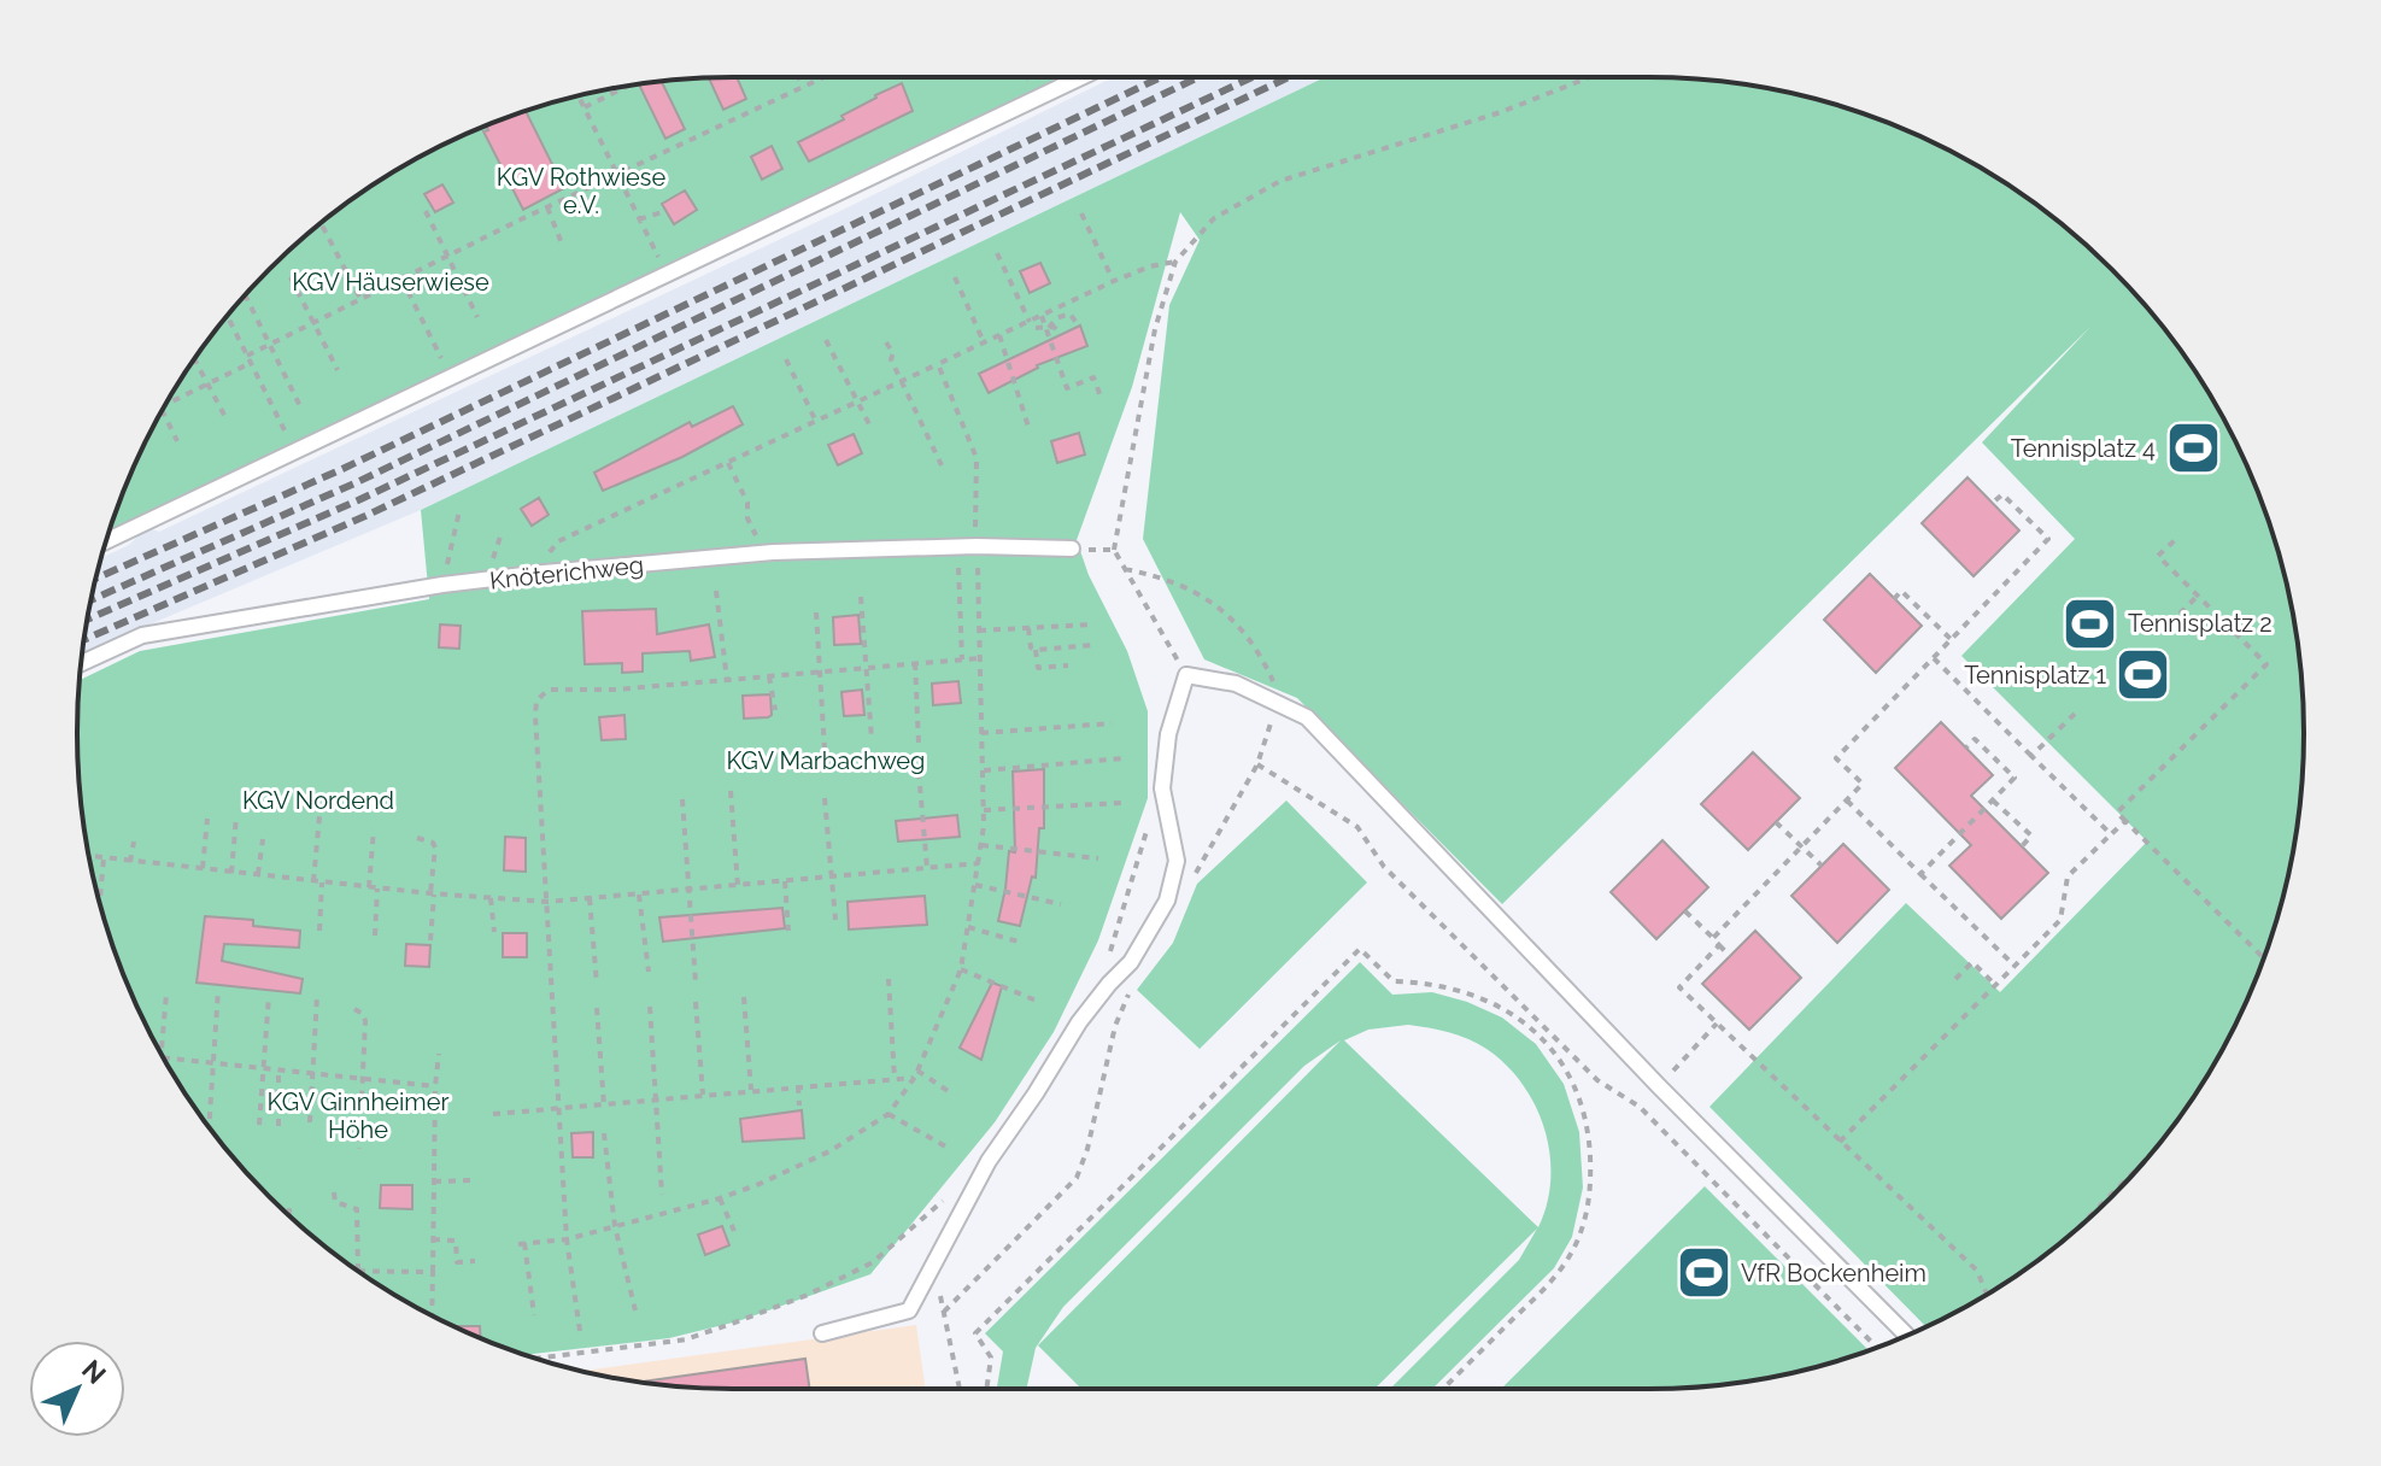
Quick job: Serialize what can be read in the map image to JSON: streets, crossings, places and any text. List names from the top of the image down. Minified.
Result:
{"streets":{"lane":["Knöterichweg"]},"parks":["KGV Rothwiese e.V.","KGV Häuserwiese","KGV Marbachweg","KGV Nordend","KGV Ginnheimer Höhe"],"places":{"sports":["Tennisplatz 4","Tennisplatz 2","Tennisplatz 1","VfR Bockenheim"]},"north":"top right"}
